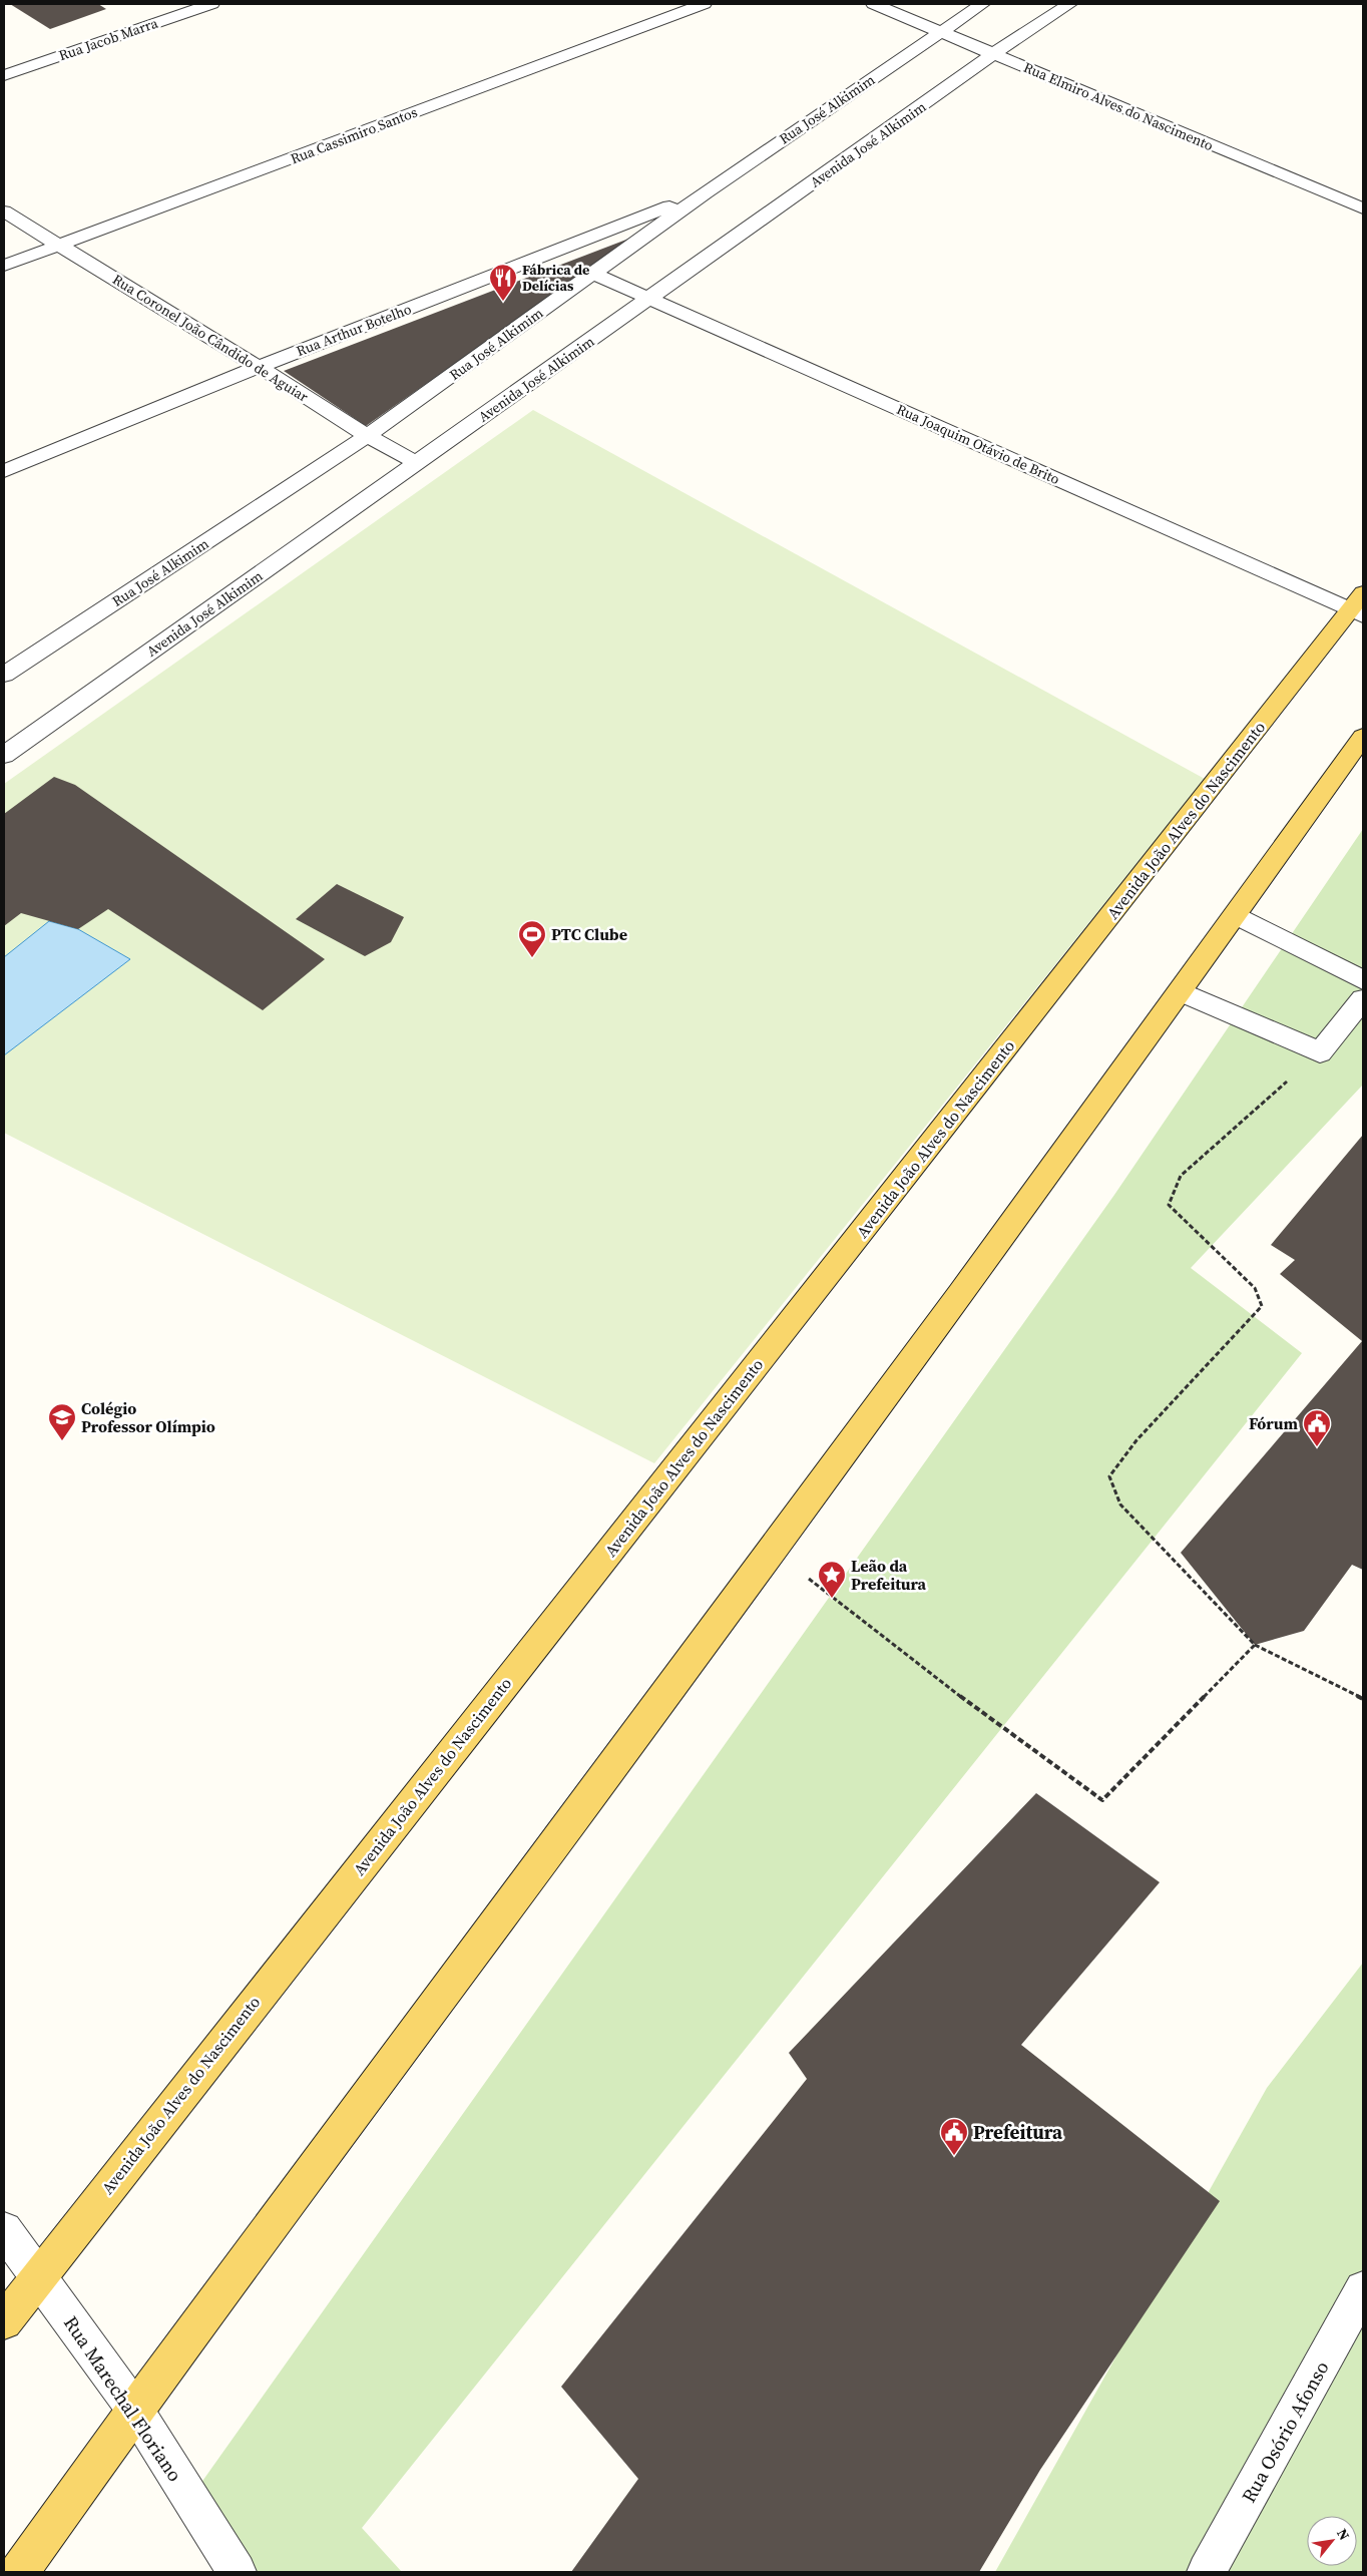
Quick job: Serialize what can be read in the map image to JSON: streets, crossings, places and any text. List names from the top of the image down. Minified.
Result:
{"streets":{"main road":["Avenida João Alves do Nascimento"],"street":["Rua Jacob Marra","Rua Elmiro Alves do Nascimento","Rua José Alkimim","Rua Cassimiro Santos","Avenida José Alkimim","Rua Arthur Botelho","Rua Coronel João Cândido de Aguiar","Rua Joaquim Otávio de Brito","Rua Marechal Floriano","Rua Osório Afonso"]},"crossings":[["Rua Elmiro Alves do Nascimento","Rua José Alkimim"],["Rua Elmiro Alves do Nascimento","Avenida José Alkimim"],["Rua José Alkimim","Rua Arthur Botelho"],["Rua José Alkimim","Rua Coronel João Cândido de Aguiar"],["Rua José Alkimim","Rua Joaquim Otávio de Brito"],["Rua Cassimiro Santos","Rua Coronel João Cândido de Aguiar"],["Avenida José Alkimim","Rua Coronel João Cândido de Aguiar"],["Avenida José Alkimim","Rua Joaquim Otávio de Brito"],["Rua Arthur Botelho","Rua Coronel João Cândido de Aguiar"],["Rua Joaquim Otávio de Brito","Avenida João Alves do Nascimento"],["Avenida João Alves do Nascimento","Rua Marechal Floriano"]],"places":{"restaurant":["Fábrica de Delícias"],"sports":["PTC Clube"],"school or university":["Colégio Professor Olímpio"],"public building":["Fórum","Prefeitura"],"place":["Leão da Prefeitura"]},"north":"top right"}
